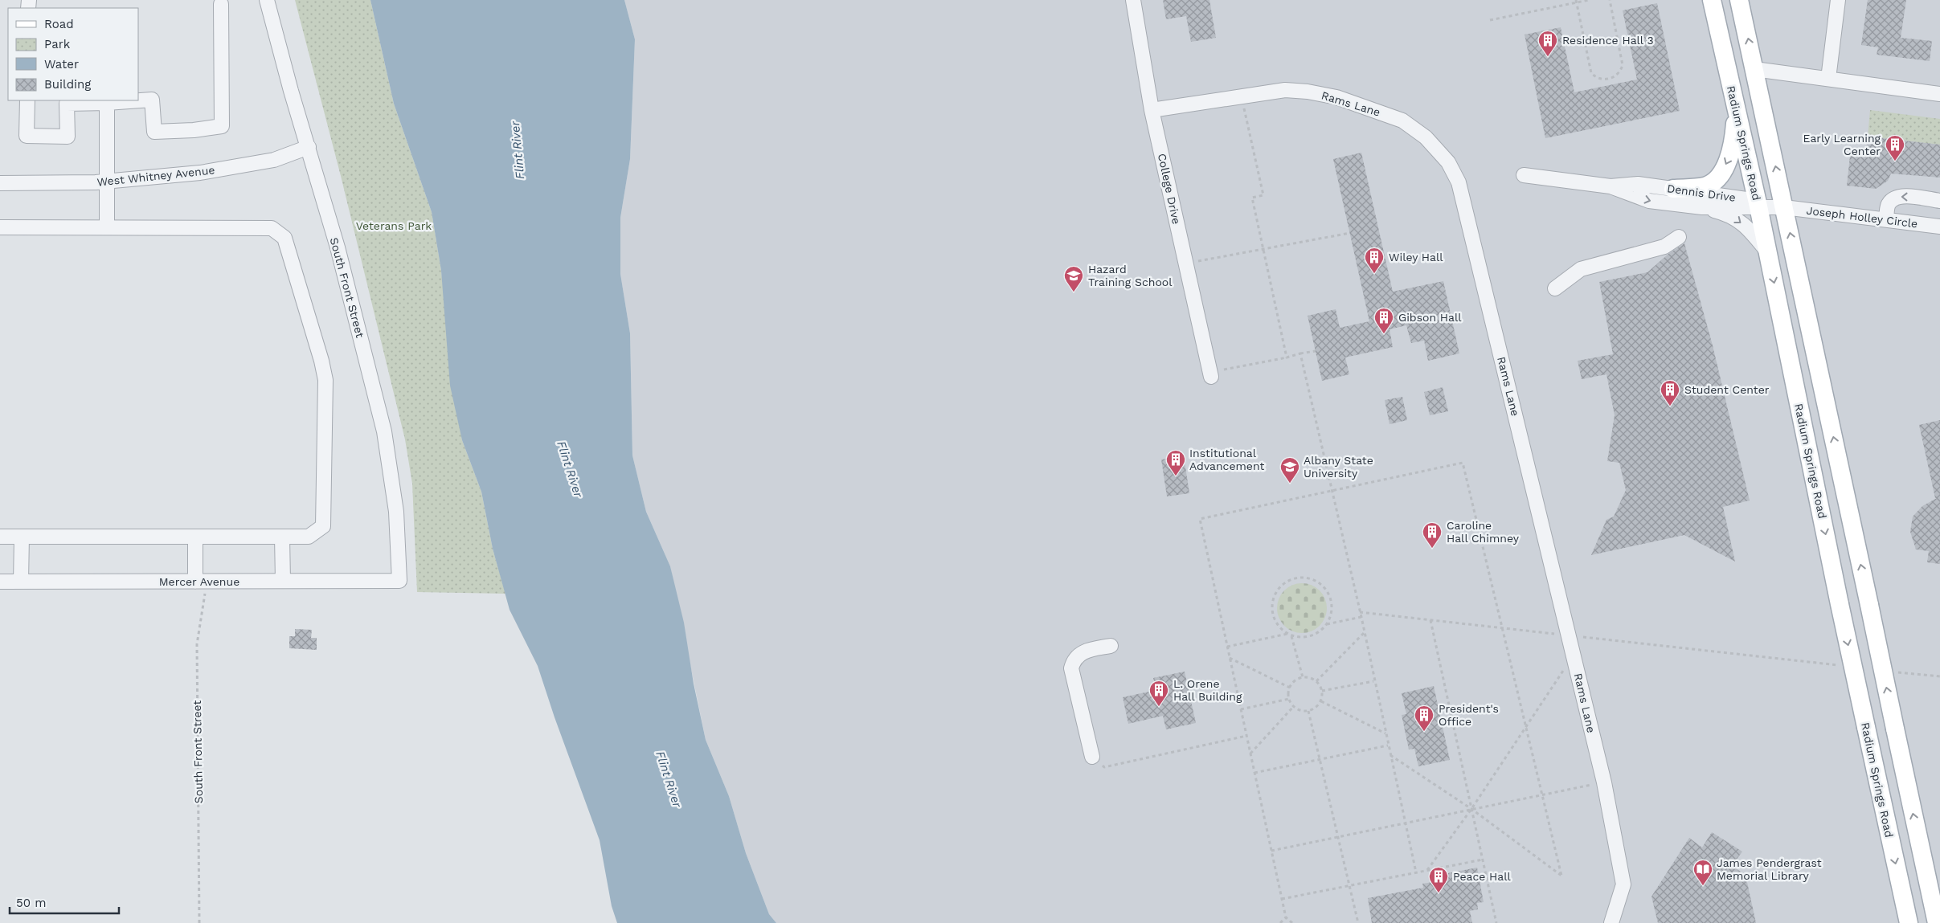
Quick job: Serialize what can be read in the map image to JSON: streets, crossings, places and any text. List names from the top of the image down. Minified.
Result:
{"streets":{"main road":["Radium Springs Road"],"street":["Rams Lane","West Whitney Avenue","College Drive","Dennis Drive","Joseph Holley Circle","South Front Street","Mercer Avenue"]},"crossings":[["Rams Lane","College Drive"],["Radium Springs Road","Dennis Drive"],["West Whitney Avenue","South Front Street"],["Dennis Drive","Joseph Holley Circle"],["South Front Street","Mercer Avenue"]],"water":["Flint River"],"parks":["Veterans Park"],"places":{"building":["Residence Hall 3","Early Learning Center","Wiley Hall","Gibson Hall","Student Center","Institutional Advancement","Caroline Hall Chimney","L. Orene Hall Building","President's Office","Peace Hall"],"school or university":["Hazard Training School","Albany State University"],"library":["James Pendergrast Memorial Library"]},"legend":["Road","Park","Water","Building"],"scale_bar":"50 m"}
